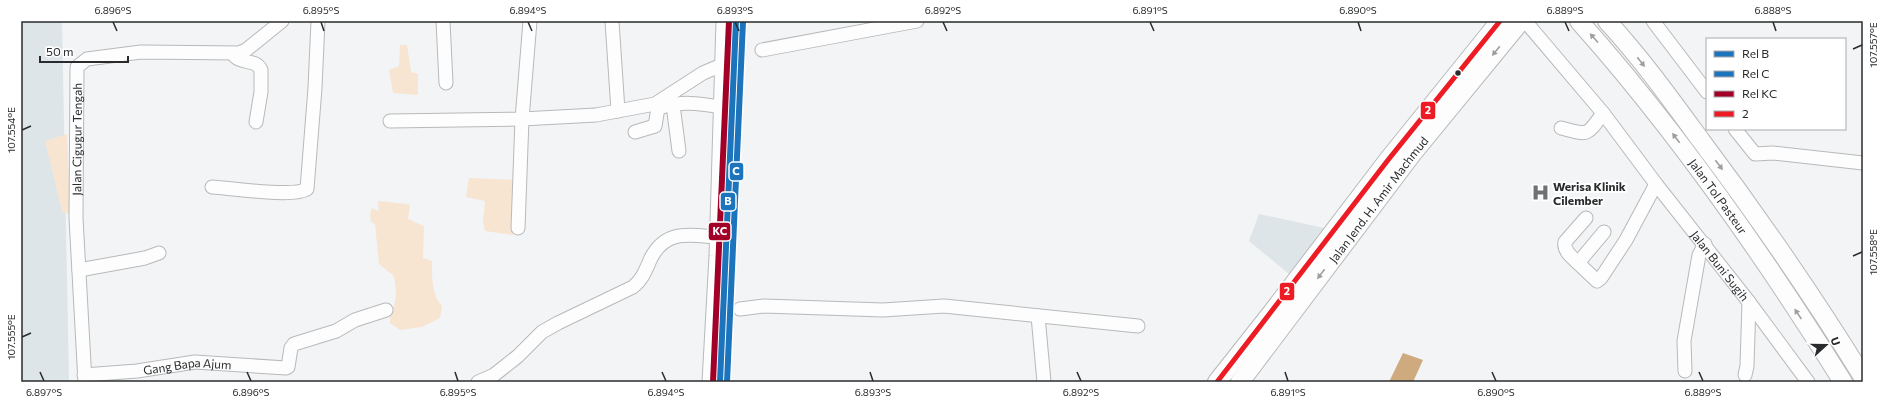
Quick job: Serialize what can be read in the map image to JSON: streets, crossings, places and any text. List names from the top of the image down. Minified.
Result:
{"streets":{"highway":["Jalan Tol Pasteur","Jalan Jend. H. Amir Machmud"],"street":["Jalan Cigugur Tengah","Jalan Buni Sugih","Gang Bapa Ajum"]},"crossings":[["Jalan Cigugur Tengah","Gang Bapa Ajum"]],"places":{"hospital":["Werisa Klinik Cilember"]},"lines":["rail line B","rail line C","rail line KC","transit line 2"],"legend":["Rel B","Rel C","Rel KC","2"],"scale_bar":"50 m","north":"right","coordinates":["6.896°S","6.895°S","6.894°S","6.893°S","6.892°S","6.891°S","6.890°S","6.889°S","6.888°S","107.557°E","107.554°E","107.558°E","107.555°E","6.897°S"]}
